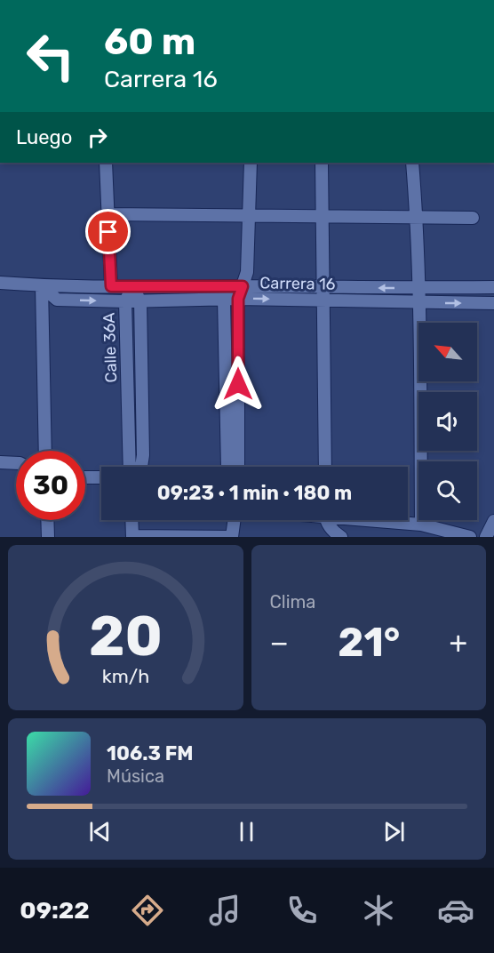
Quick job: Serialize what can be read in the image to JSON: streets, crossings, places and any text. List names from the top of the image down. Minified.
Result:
{"streets":{"street":["Carrera 16","Calle 36A"]},"crossings":[["Carrera 16","Calle 36A"]],"north":"top left","page":{"turn":["60 m","Carrera 16"],"then":"Luego","limit":"30","trip":"09:23 · 1 min · 180 m","tile":"Clima","heat":["−","21°","+"],"song":["106.3 FM","Música"],"tabs":"09:22","gauge":["20","km/h"]}}
